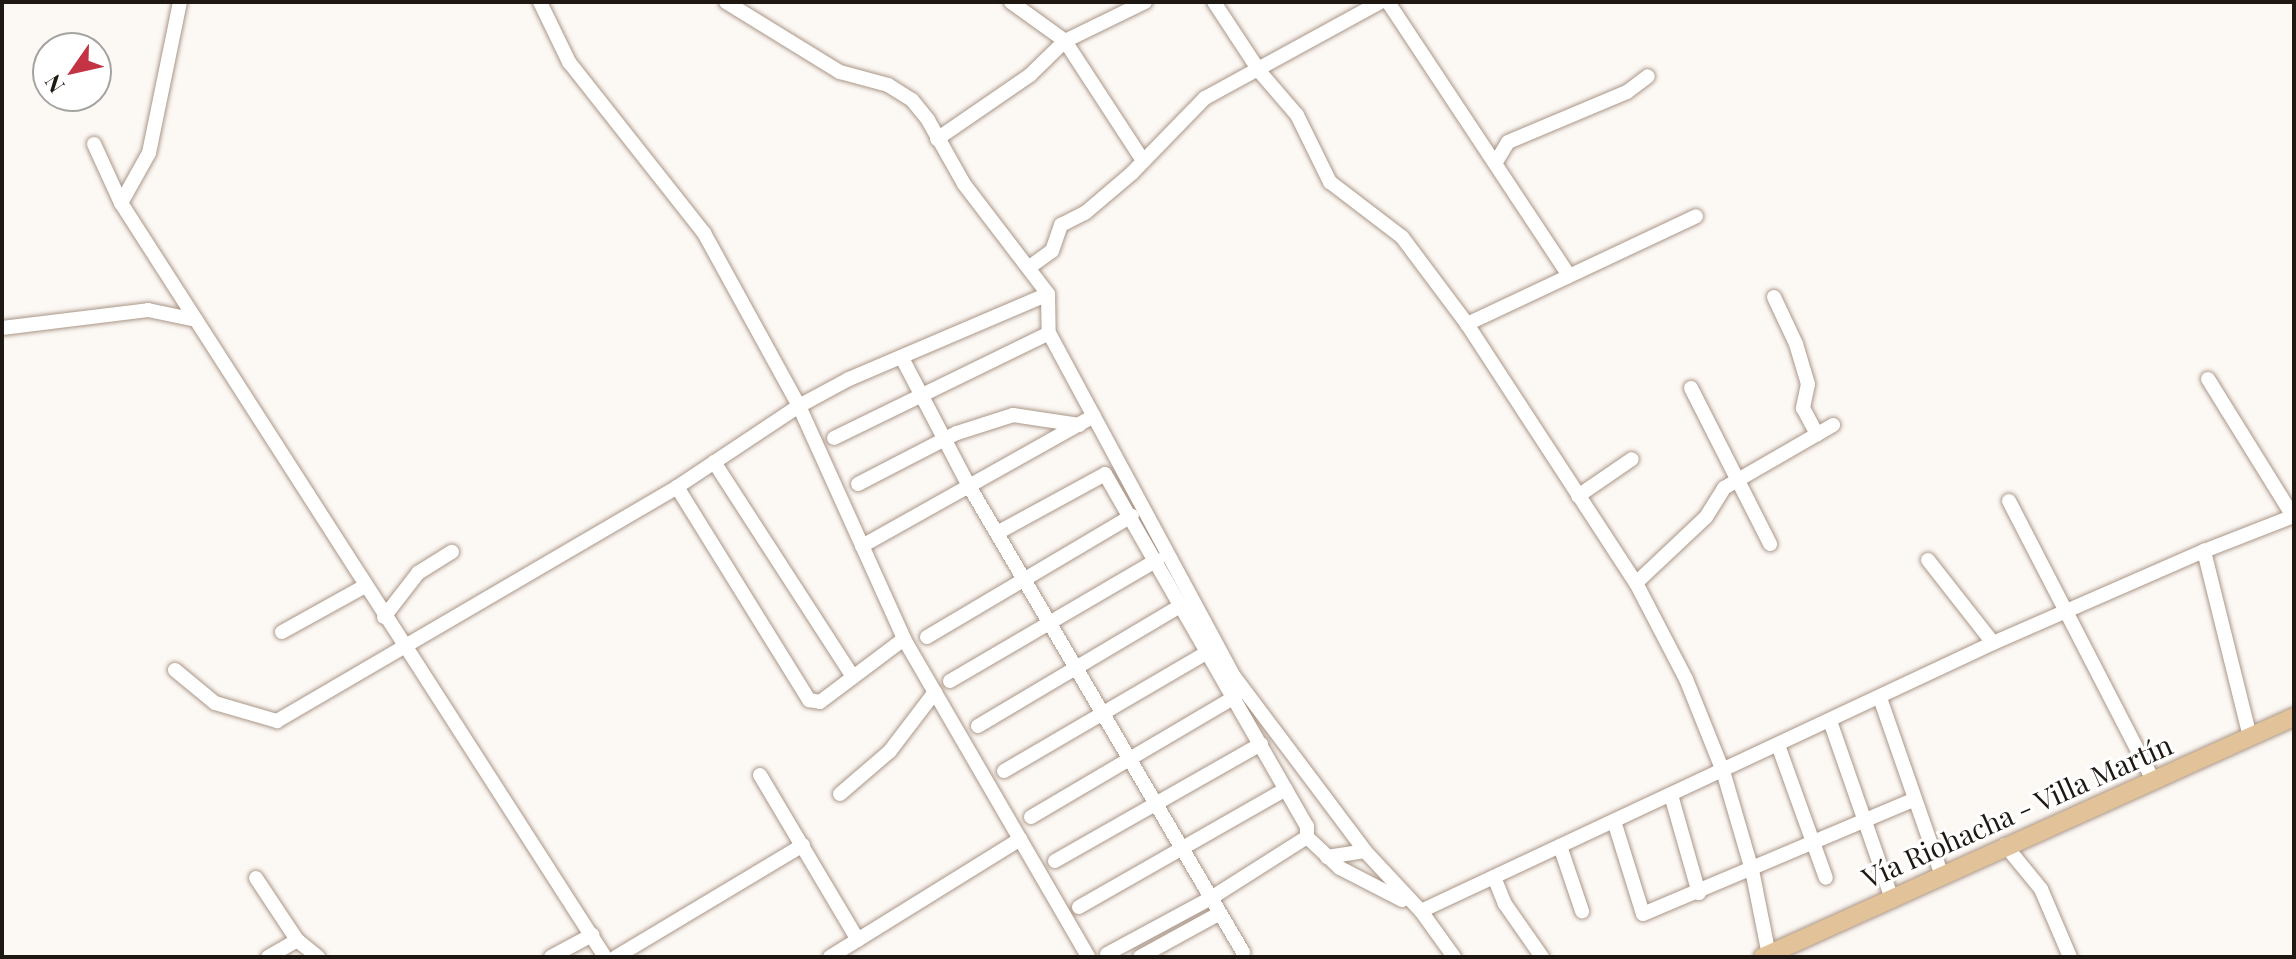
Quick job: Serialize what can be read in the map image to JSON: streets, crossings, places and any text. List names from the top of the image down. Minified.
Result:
{"streets":{"main road":["Vía Riohacha - Villa Martín"]},"north":"bottom left"}
